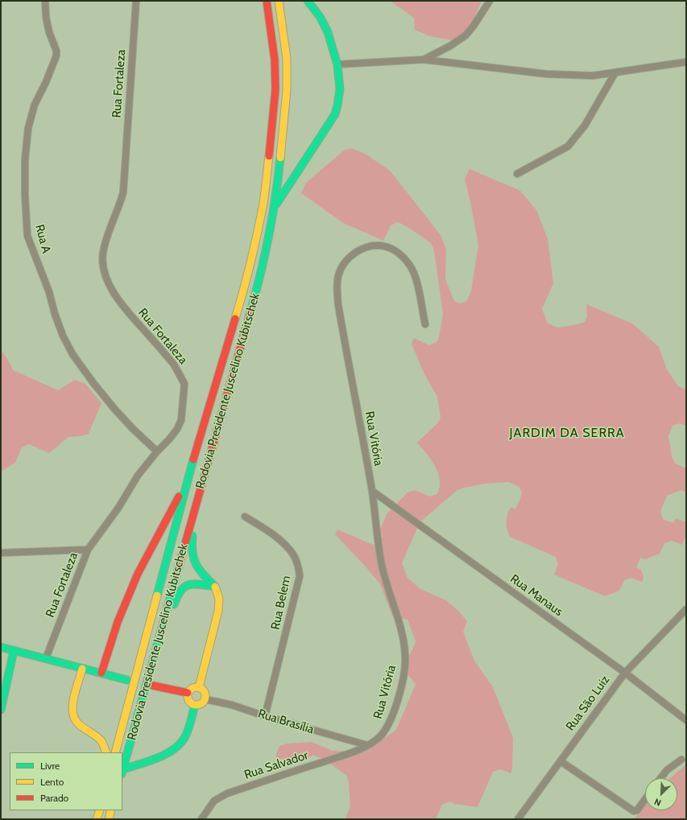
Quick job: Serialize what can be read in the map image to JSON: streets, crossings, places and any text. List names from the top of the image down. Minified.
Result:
{"streets":{"main road":["Rodovia Presidente Juscelino Kubitschek"],"street":["Rua Fortaleza","Rua A","Rua Vitória","Rua Manaus","Rua Belem","Rua São Luiz","Rua Brasília","Rua Salvador"]},"crossings":[["Rua Fortaleza","Rua A"],["Rua Vitória","Rua Manaus"],["Rua Vitória","Rua Brasília"],["Rua Vitória","Rua Salvador"],["Rua Manaus","Rua São Luiz"],["Rua Belem","Rua Brasília"],["Rua Brasília","Rua Salvador"]],"districts":["JARDIM DA SERRA"],"legend":["Livre","Lento","Parado"],"north":"bottom left"}
